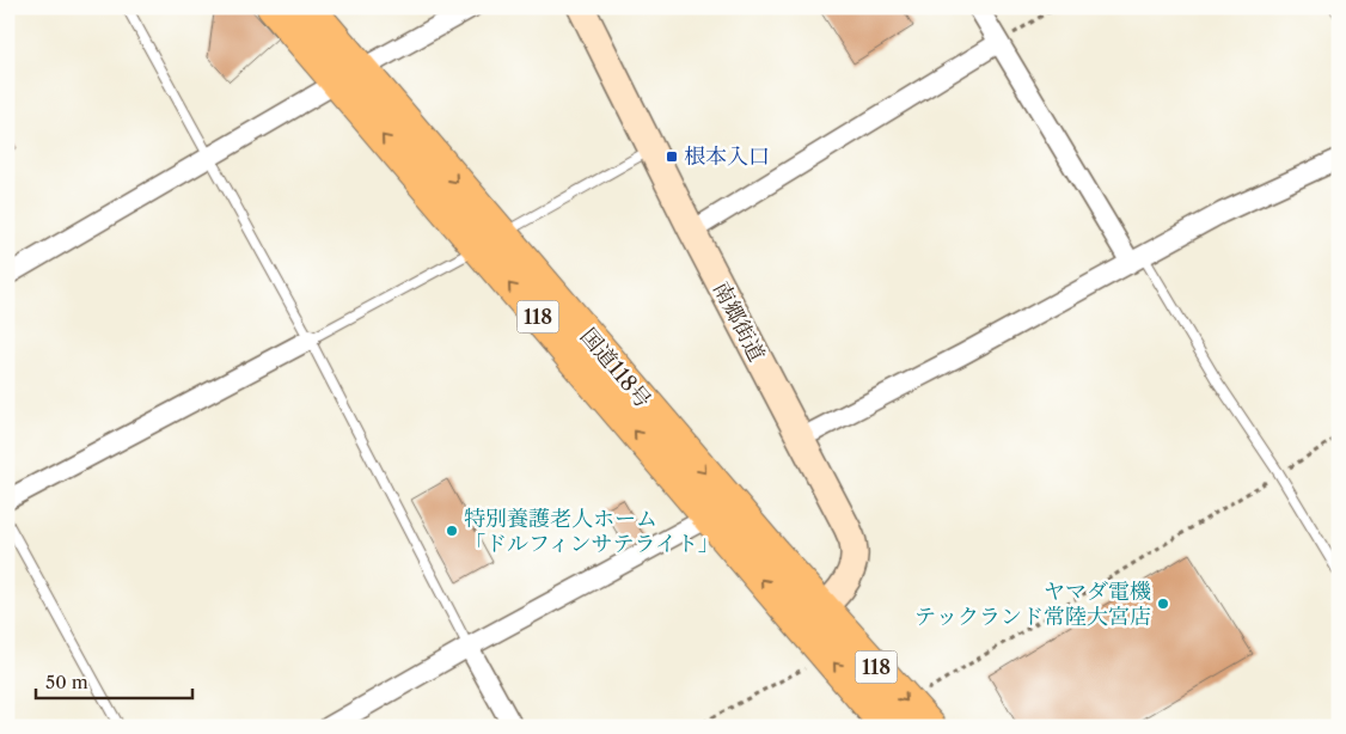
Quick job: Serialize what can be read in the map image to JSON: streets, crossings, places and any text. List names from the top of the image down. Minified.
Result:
{"streets":{"highway":["118","国道118号"],"street":["南郷街道"]},"crossings":[["南郷街道","国道118号"]],"places":{"transit":["根本入口"],"other":["特別養護老人ホーム 「ドルフィンサテライト」","ヤマダ電機 テックランド常陸大宮店"]},"scale_bar":"50 m"}
